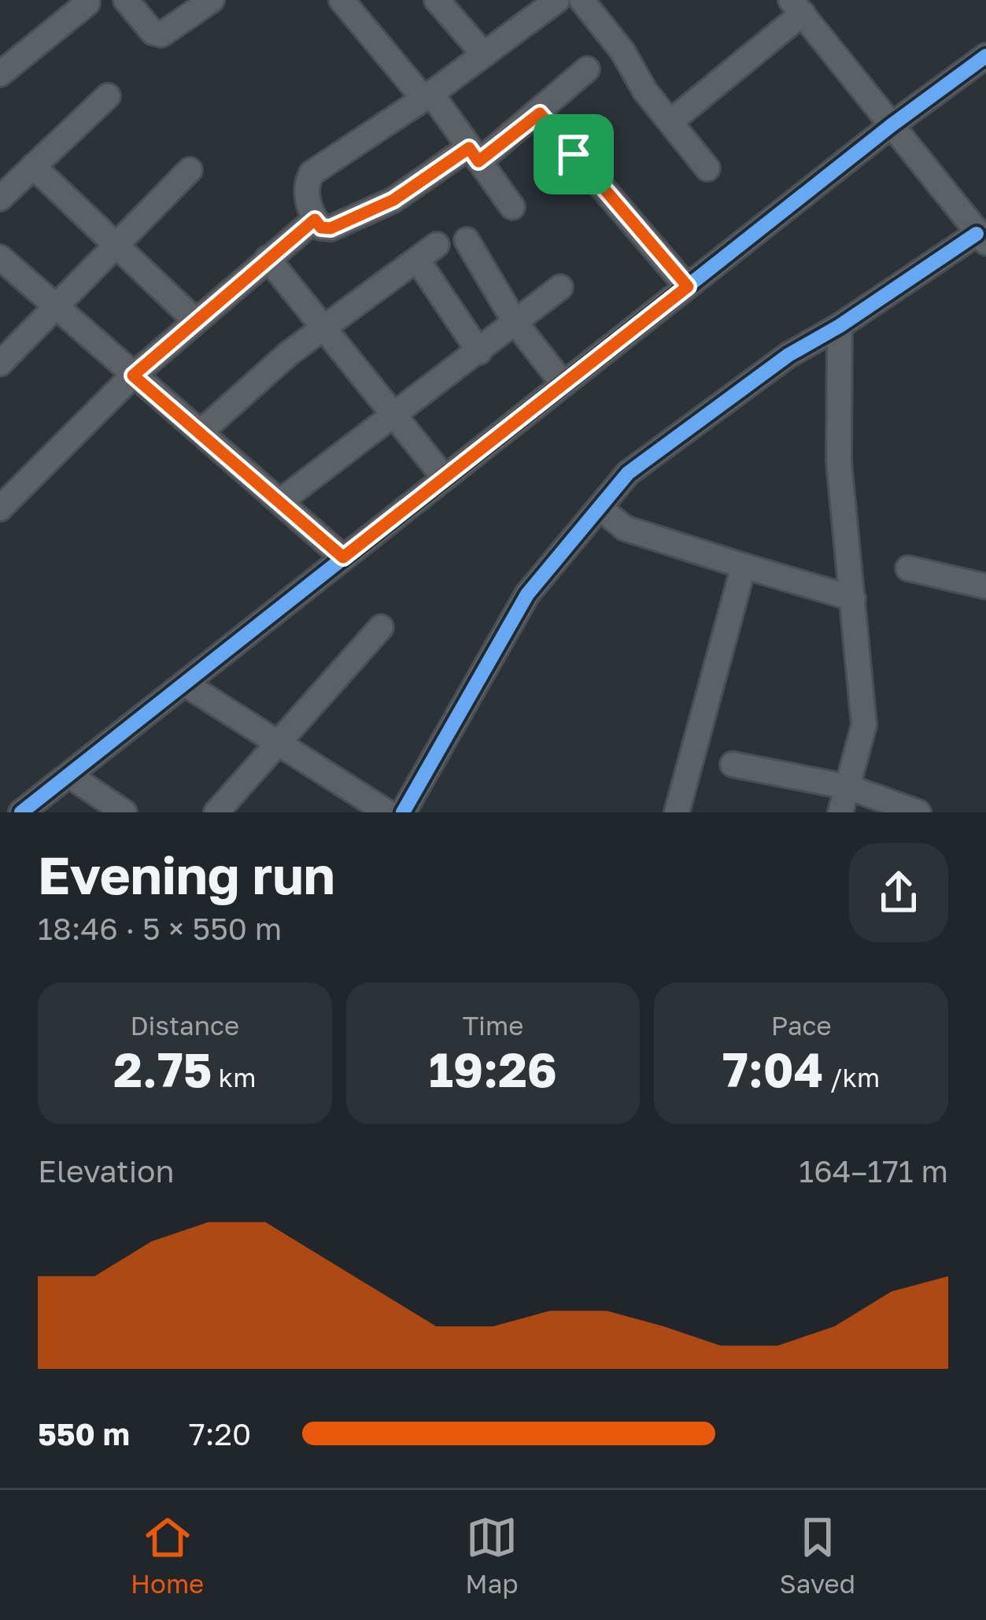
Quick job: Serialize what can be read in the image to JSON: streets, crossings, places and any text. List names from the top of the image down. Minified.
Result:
{"page":{"heading":["Evening run","18:46 · 5 × 550 m"],"stats":[["Distance","2.75 km"],["Time","19:26"],["Pace","7:04 /km"]],"chart":["Elevation","164–171 m"],"list":[{"name":"550 m","note":"7:20"}],"tabs":["Home","Map","Saved"]}}
